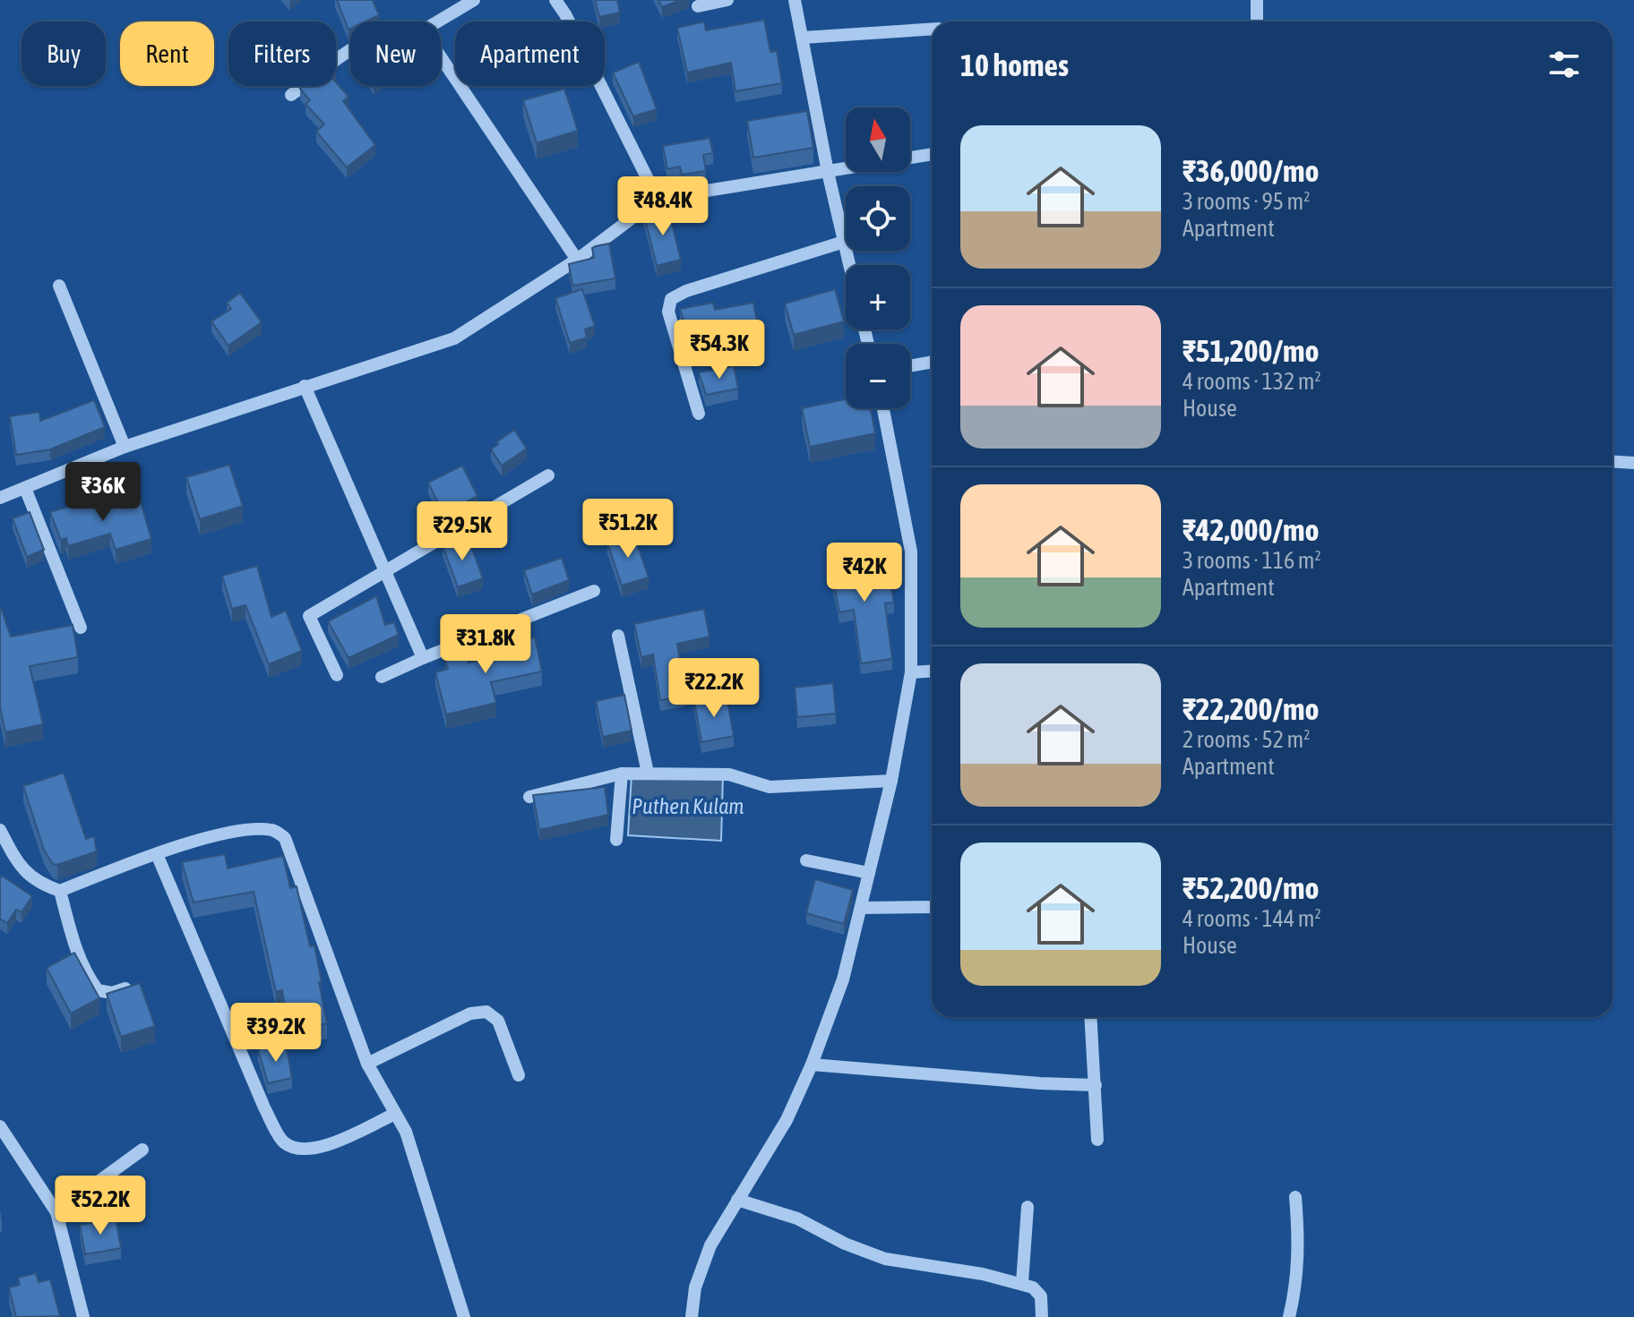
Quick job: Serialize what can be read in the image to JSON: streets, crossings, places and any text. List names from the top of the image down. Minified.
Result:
{"water":["Puthen Kulam"],"north":"top","page":{"chip":["Buy","Rent","Filters","New","Apartment"],"heading":"10 homes","map_buttons":["+","−"],"list":[{"name":"₹36,000/mo","note":"3 rooms · 95 m² · Apartment"},{"name":"₹51,200/mo","note":"4 rooms · 132 m² · House"},{"name":"₹42,000/mo","note":"3 rooms · 116 m² · Apartment"},{"name":"₹22,200/mo","note":"2 rooms · 52 m² · Apartment"},{"name":"₹52,200/mo","note":"4 rooms · 144 m² · House"}],"price":["₹48.4K","₹54.3K","₹36K","₹51.2K","₹29.5K","₹42K","₹31.8K","₹22.2K","₹39.2K","₹52.2K"]}}
